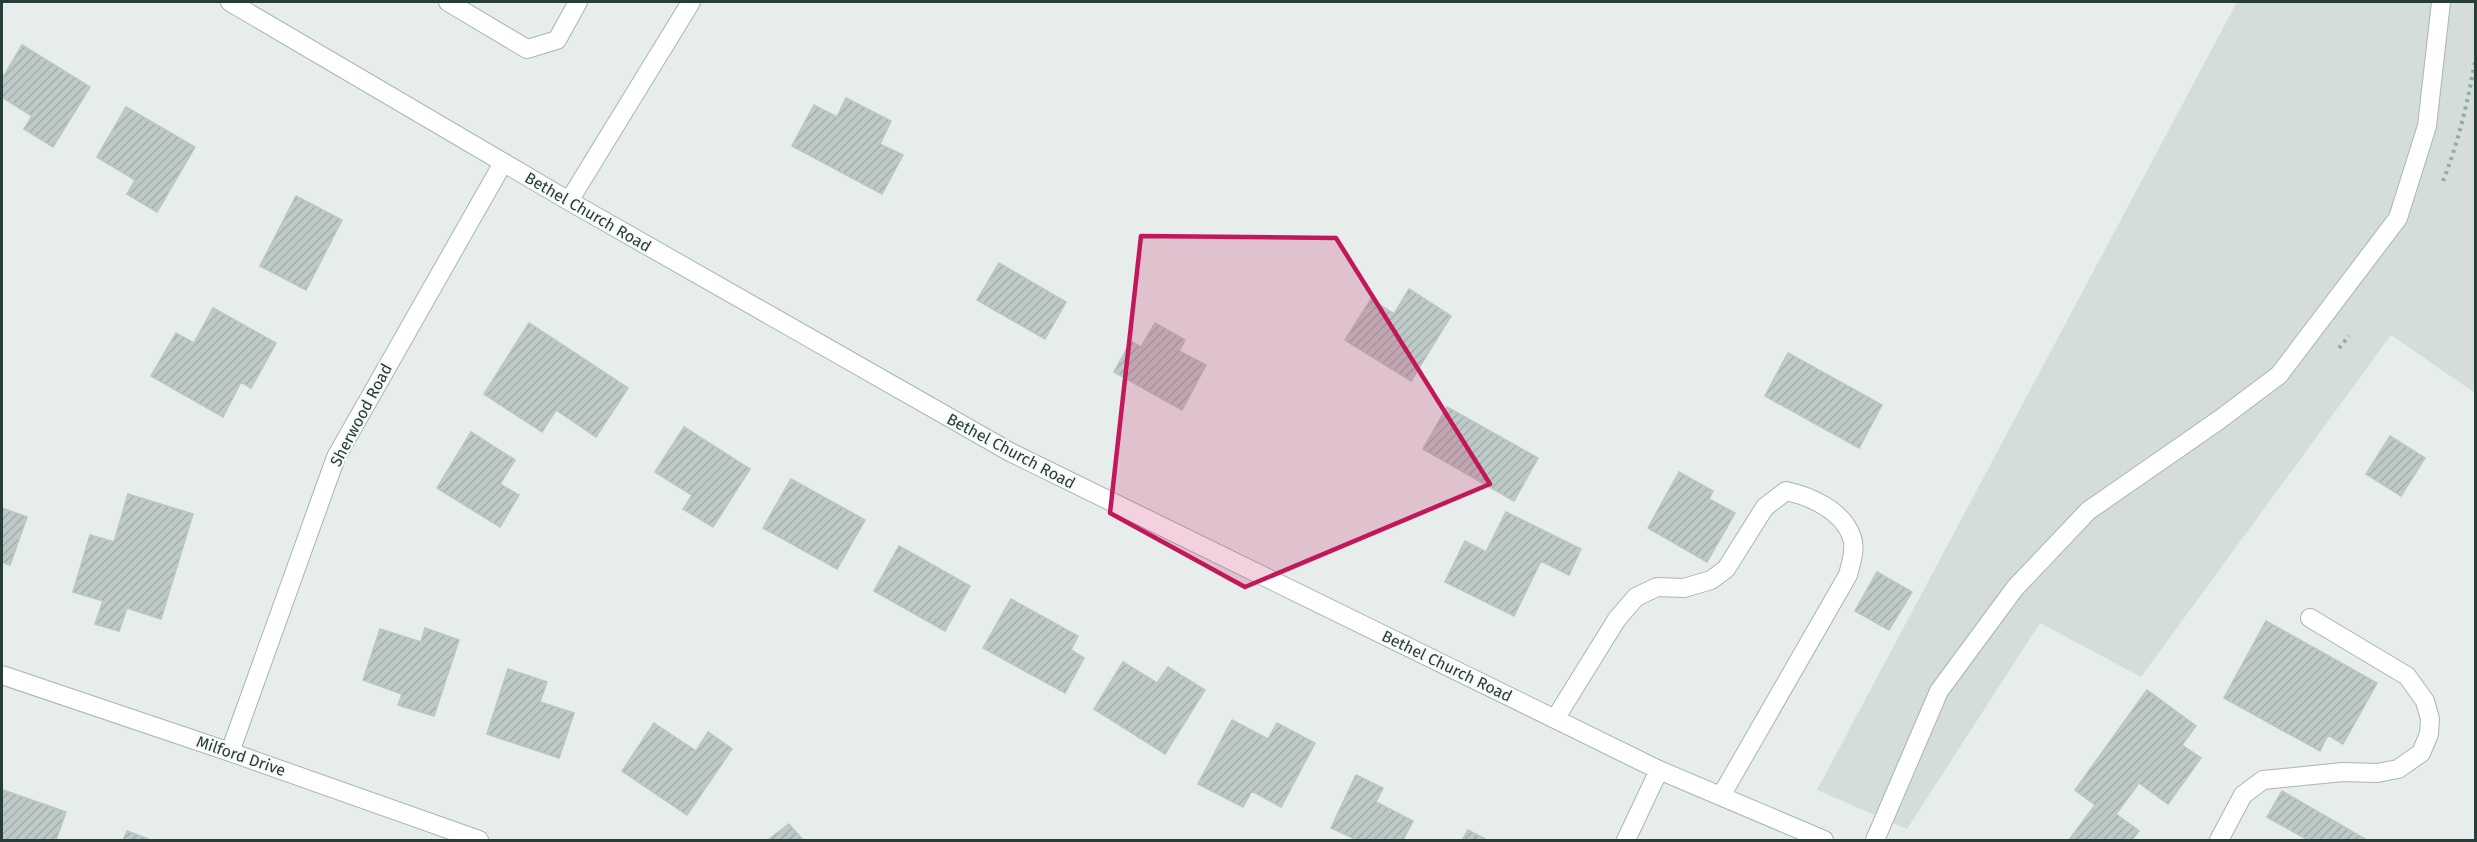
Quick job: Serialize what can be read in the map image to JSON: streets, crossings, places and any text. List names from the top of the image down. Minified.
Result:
{"streets":{"street":["Bethel Church Road","Sherwood Road","Milford Drive"]},"crossings":[["Bethel Church Road","Sherwood Road"],["Sherwood Road","Milford Drive"]]}
